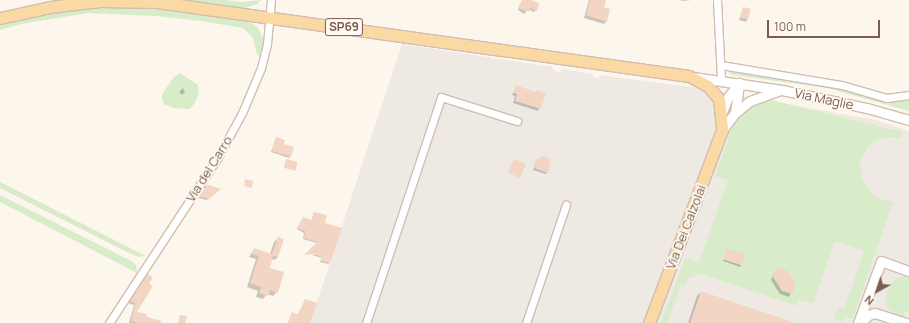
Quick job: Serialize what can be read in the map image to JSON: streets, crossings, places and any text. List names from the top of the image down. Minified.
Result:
{"streets":{"main road":["SP69","Via Dei Calzolai"],"street":["Via Maglie","Via del Carro"]},"crossings":[["SP69","Via Maglie"],["SP69","Via del Carro"]],"scale_bar":"100 m","north":"bottom left"}
